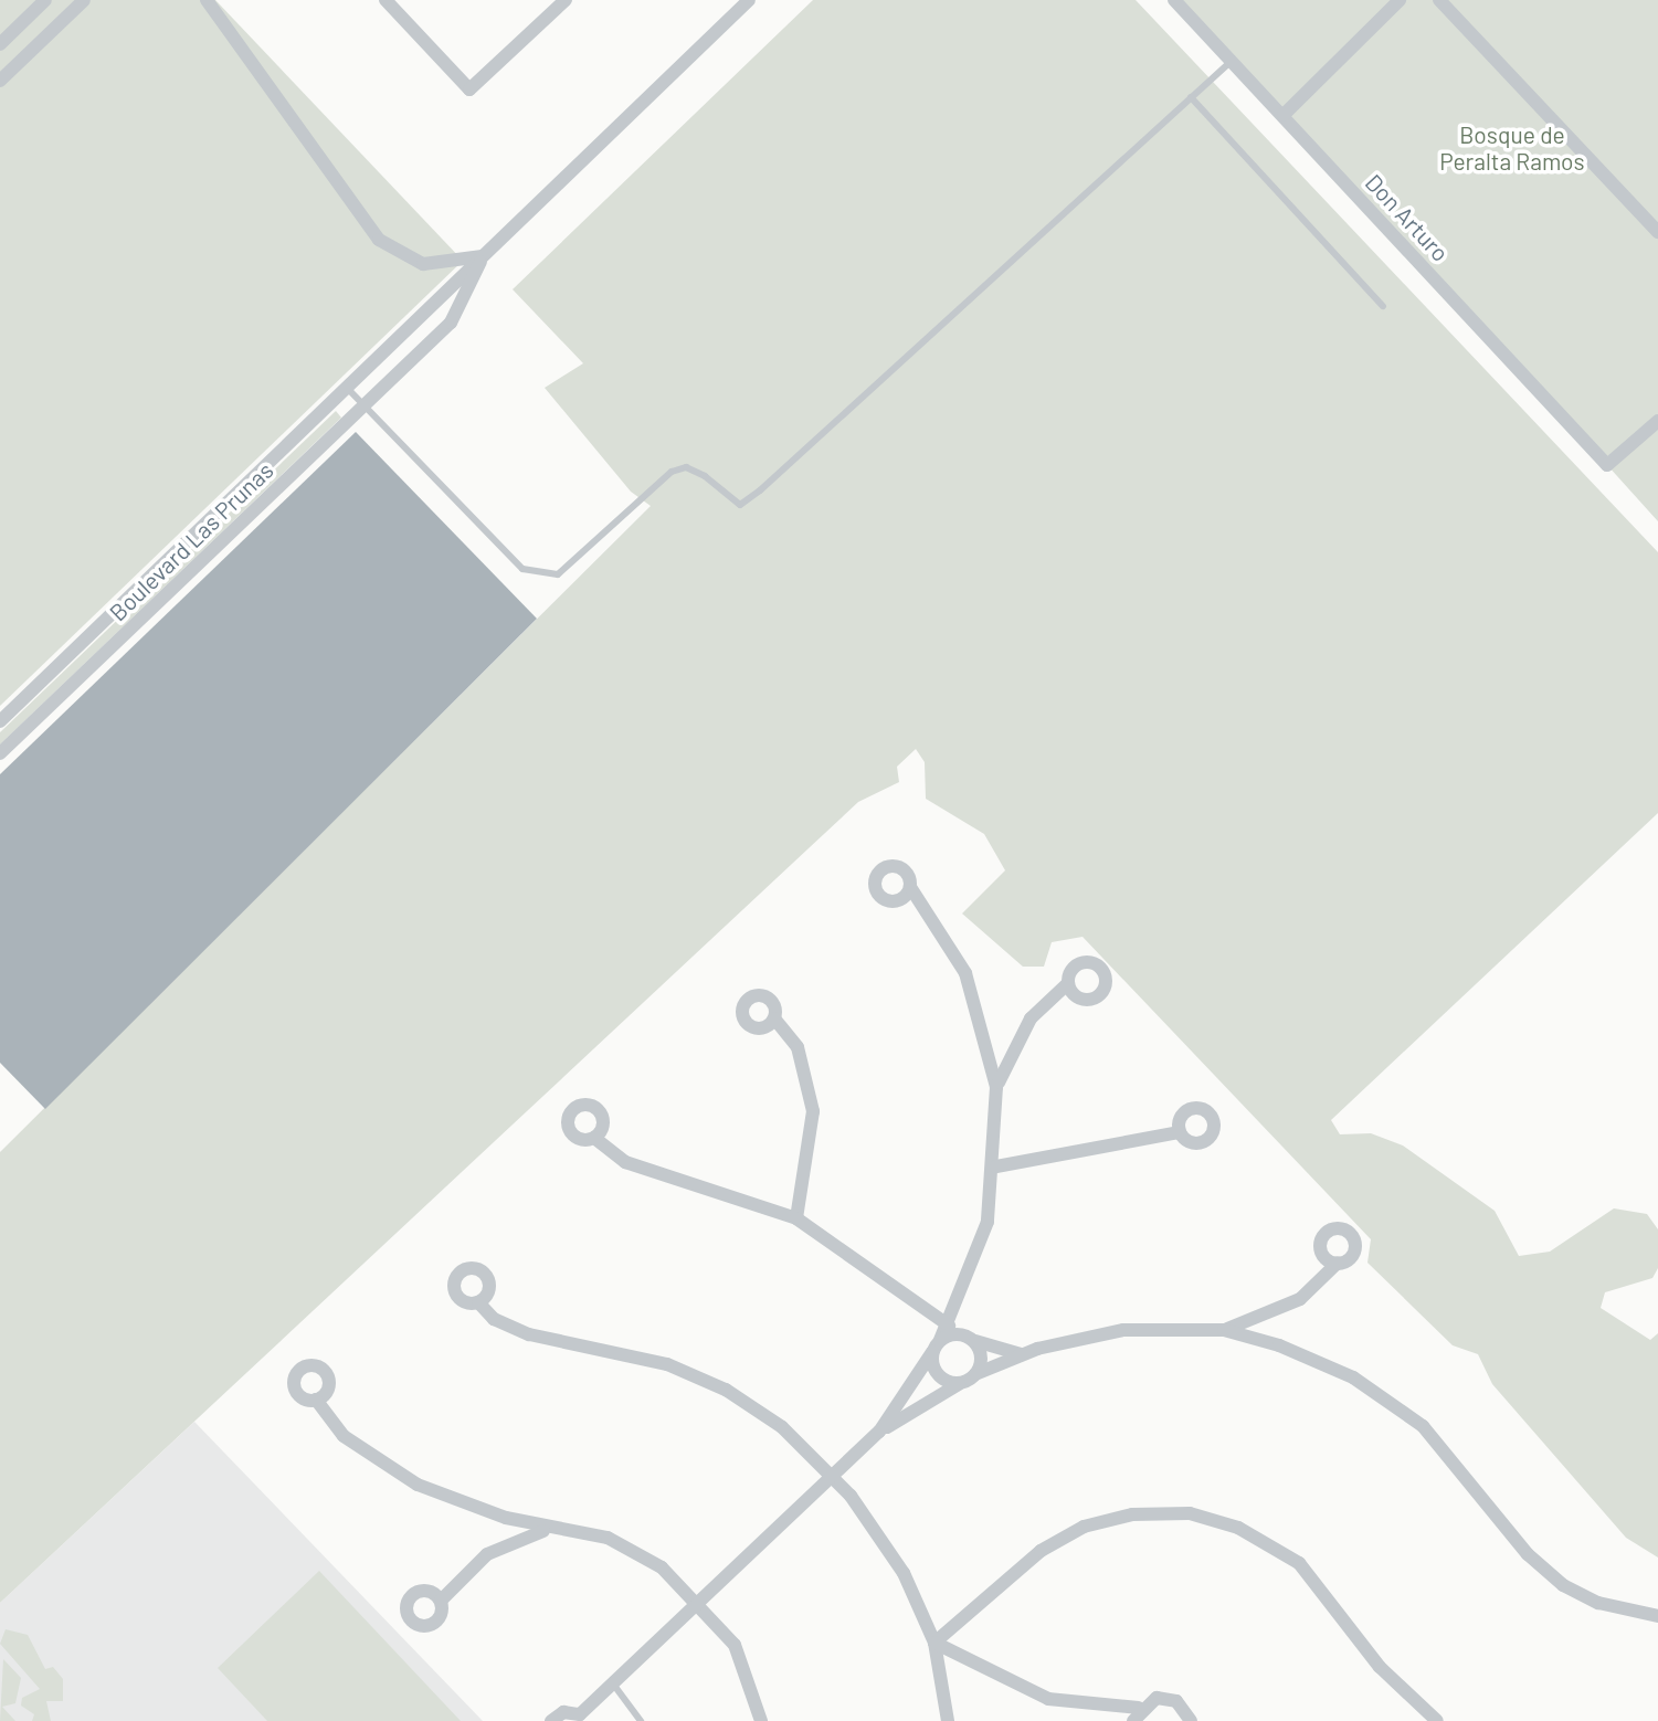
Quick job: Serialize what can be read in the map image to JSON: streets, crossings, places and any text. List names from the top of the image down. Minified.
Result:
{"streets":{"street":["Don Arturo","Boulevard Las Prunas"]},"parks":["Bosque de Peralta Ramos"]}
